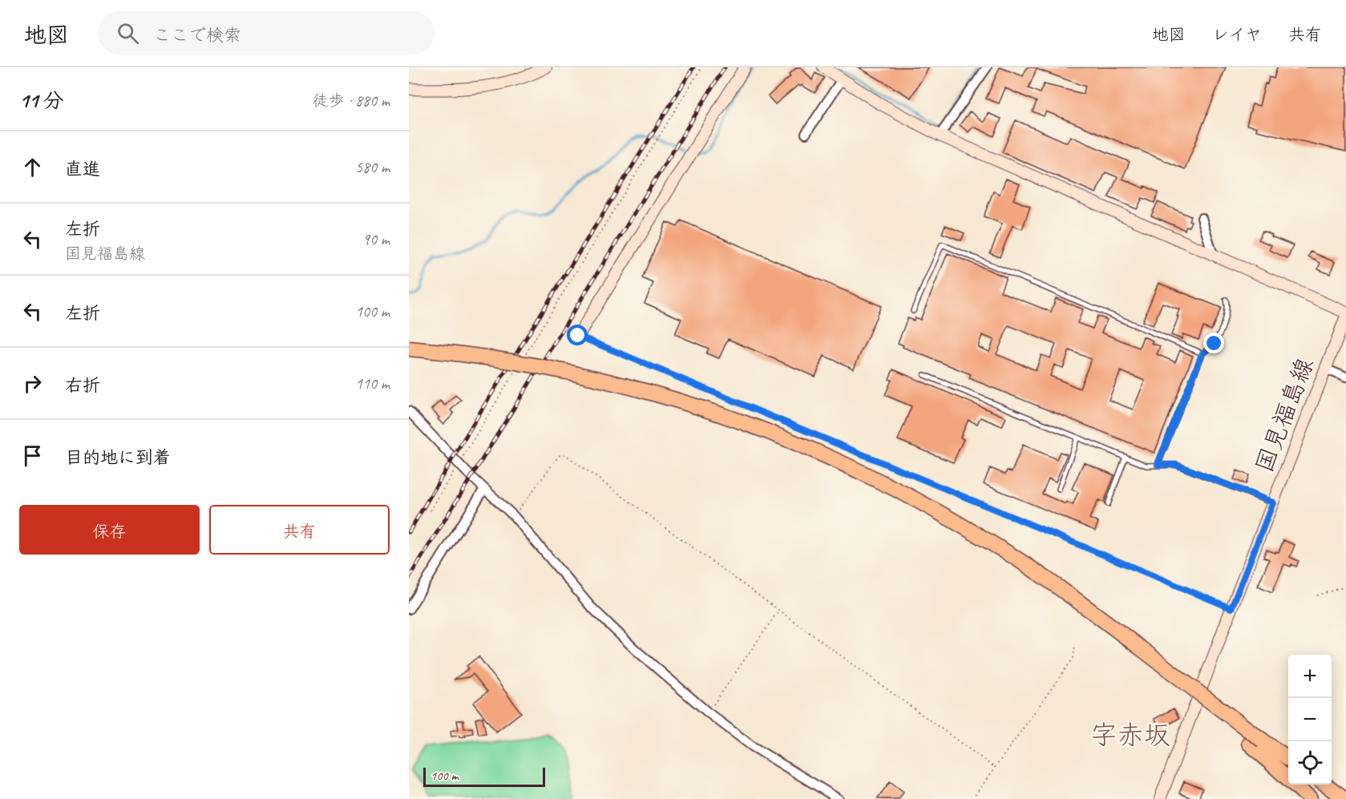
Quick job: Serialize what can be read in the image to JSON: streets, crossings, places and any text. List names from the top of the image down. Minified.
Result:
{"streets":{"street":["国見福島線"]},"districts":["字赤坂"],"scale_bar":"100 m","page":{"header":"地図","search":"ここで検索","nav":["地図","レイヤ","共有"],"heading":["11 分","徒歩 · 880 m"],"list":[["直進","580 m"],["左折","国見福島線","90 m"],["左折","100 m"],["右折","110 m"],"目的地に到着"],"buttons":["保存","共有"],"map_buttons":["+","−"],"scale":"100 m"}}
